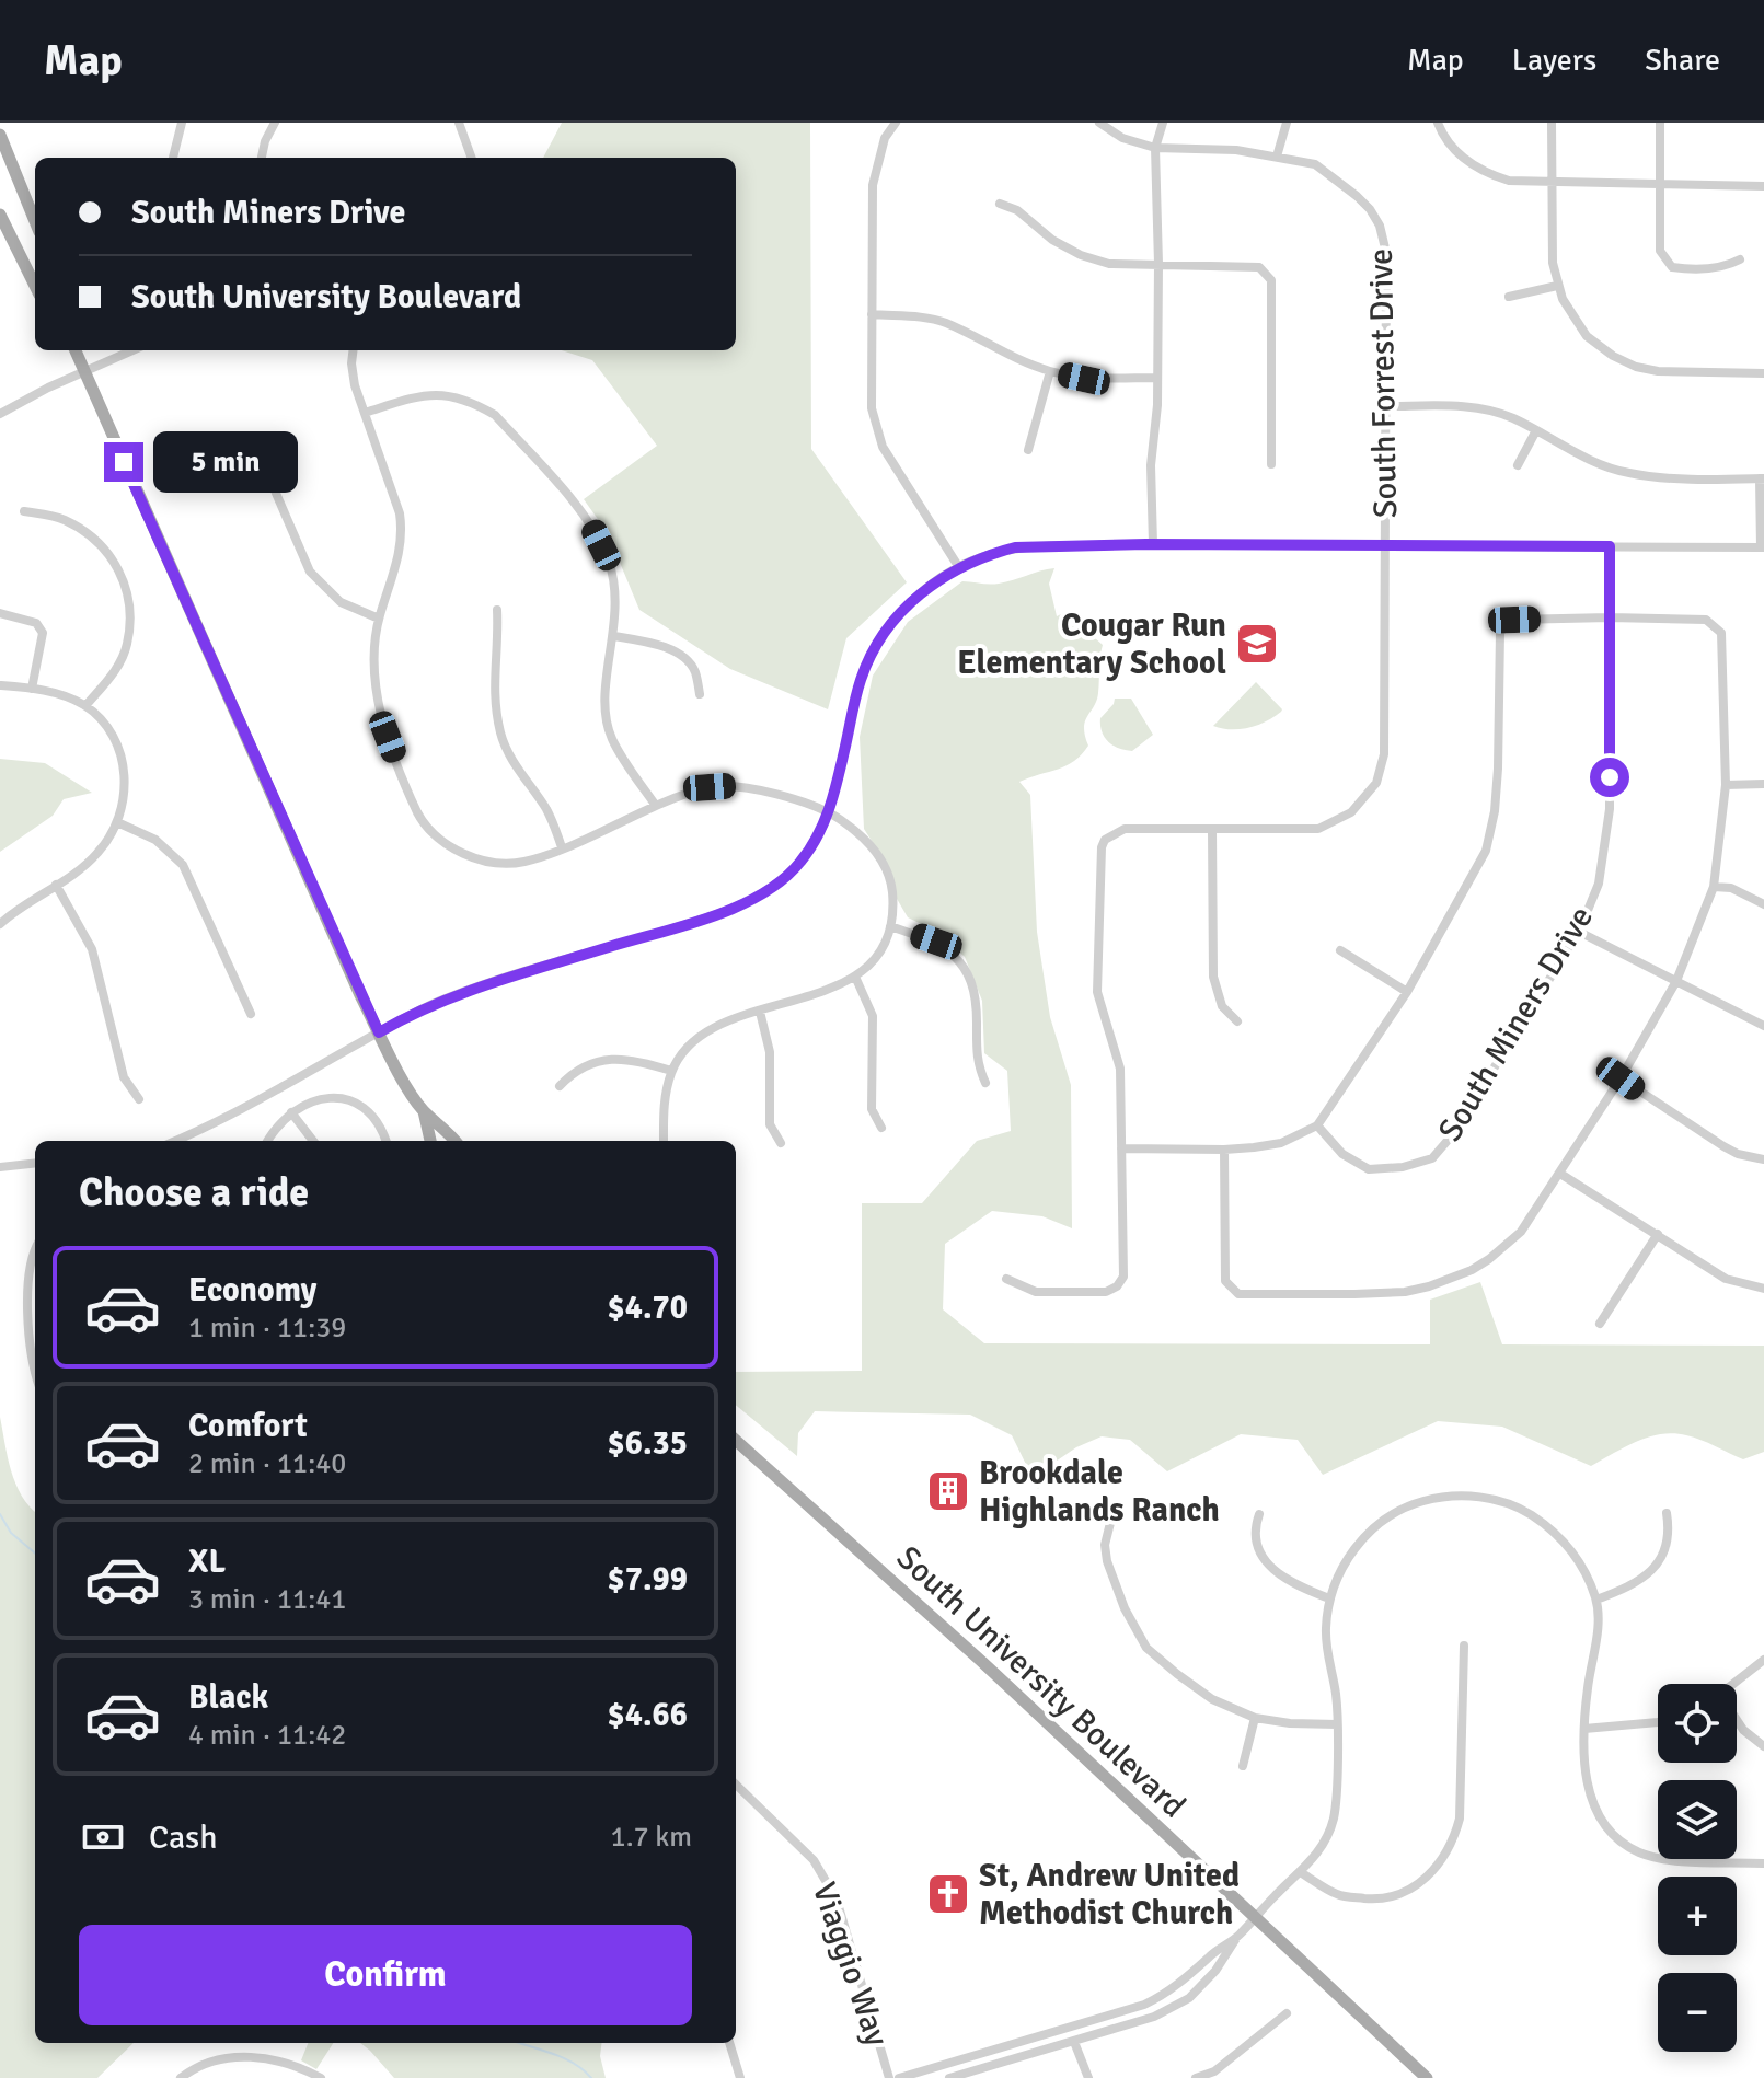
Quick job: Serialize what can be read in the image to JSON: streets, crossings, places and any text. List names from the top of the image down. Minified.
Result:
{"streets":{"main road":["South University Boulevard"],"street":["South Forrest Drive","South Miners Drive","Viaggio Way"]},"places":{"school or university":["Cougar Run Elementary School"],"building":["Brookdale Highlands Ranch"],"church":["St, Andrew United Methodist Church"]},"page":{"header":"Map","nav":["Map","Layers","Share"],"banner":["South Miners Drive","South University Boulevard"],"bubble":"5 min","heading":"Choose a ride","list":[{"name":"Economy","note":"1 min · 11:39","value":"$4.70"},{"name":"Comfort","note":"2 min · 11:40","value":"$6.35"},{"name":"XL","note":"3 min · 11:41","value":"$7.99"},{"name":"Black","note":"4 min · 11:42","value":"$4.66"}],"map_buttons":["+","−"],"pay":["Cash","1.7 km"],"buttons":"Confirm"}}
